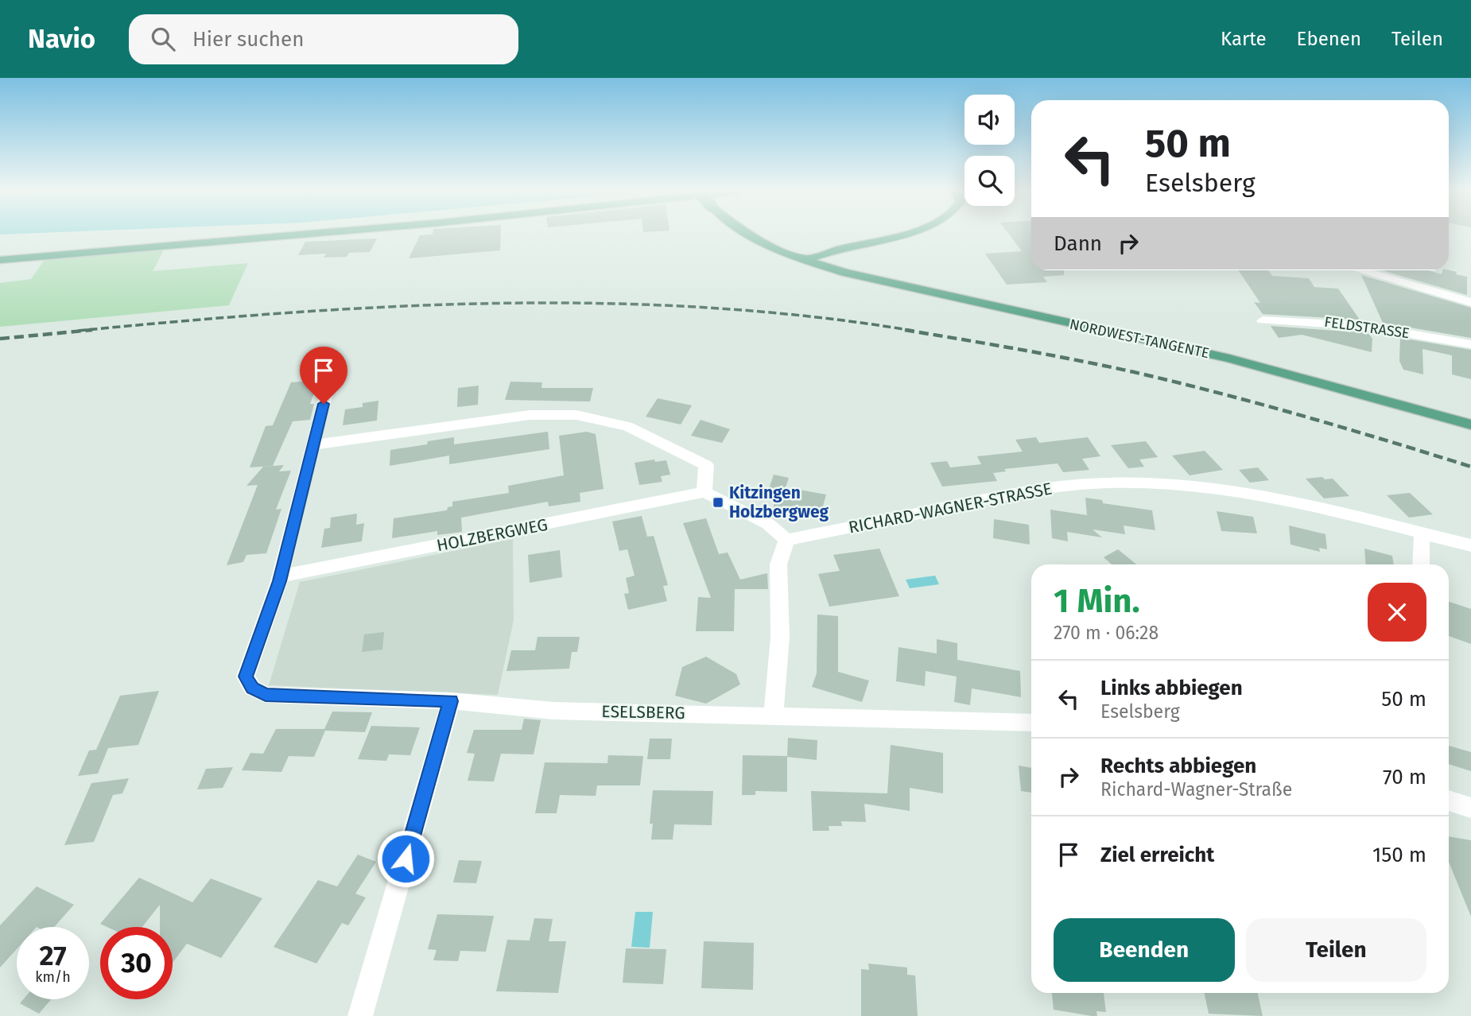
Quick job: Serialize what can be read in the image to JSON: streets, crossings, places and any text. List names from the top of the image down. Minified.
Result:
{"streets":{"main road":["NORDWEST-TANGENTE"],"street":["FELDSTRASSE","RICHARD-WAGNER-STRASSE","HOLZBERGWEG","ESELSBERG"]},"crossings":[["HOLZBERGWEG","ESELSBERG"]],"places":{"transit":["Kitzingen Holzbergweg"]},"page":{"header":"Navio","search":"Hier suchen","nav":["Karte","Ebenen","Teilen"],"turn":["50 m","Eselsberg"],"then":"Dann","heading":["1 Min.","270 m · 06:28"],"list":[{"name":"Links abbiegen","note":"Eselsberg","value":"50 m"},{"name":"Rechts abbiegen","note":"Richard-Wagner-Straße","value":"70 m"},{"name":"Ziel erreicht","value":"150 m"}],"buttons":["Beenden","Teilen"],"speed":"27 km/h","limit":"30"}}
